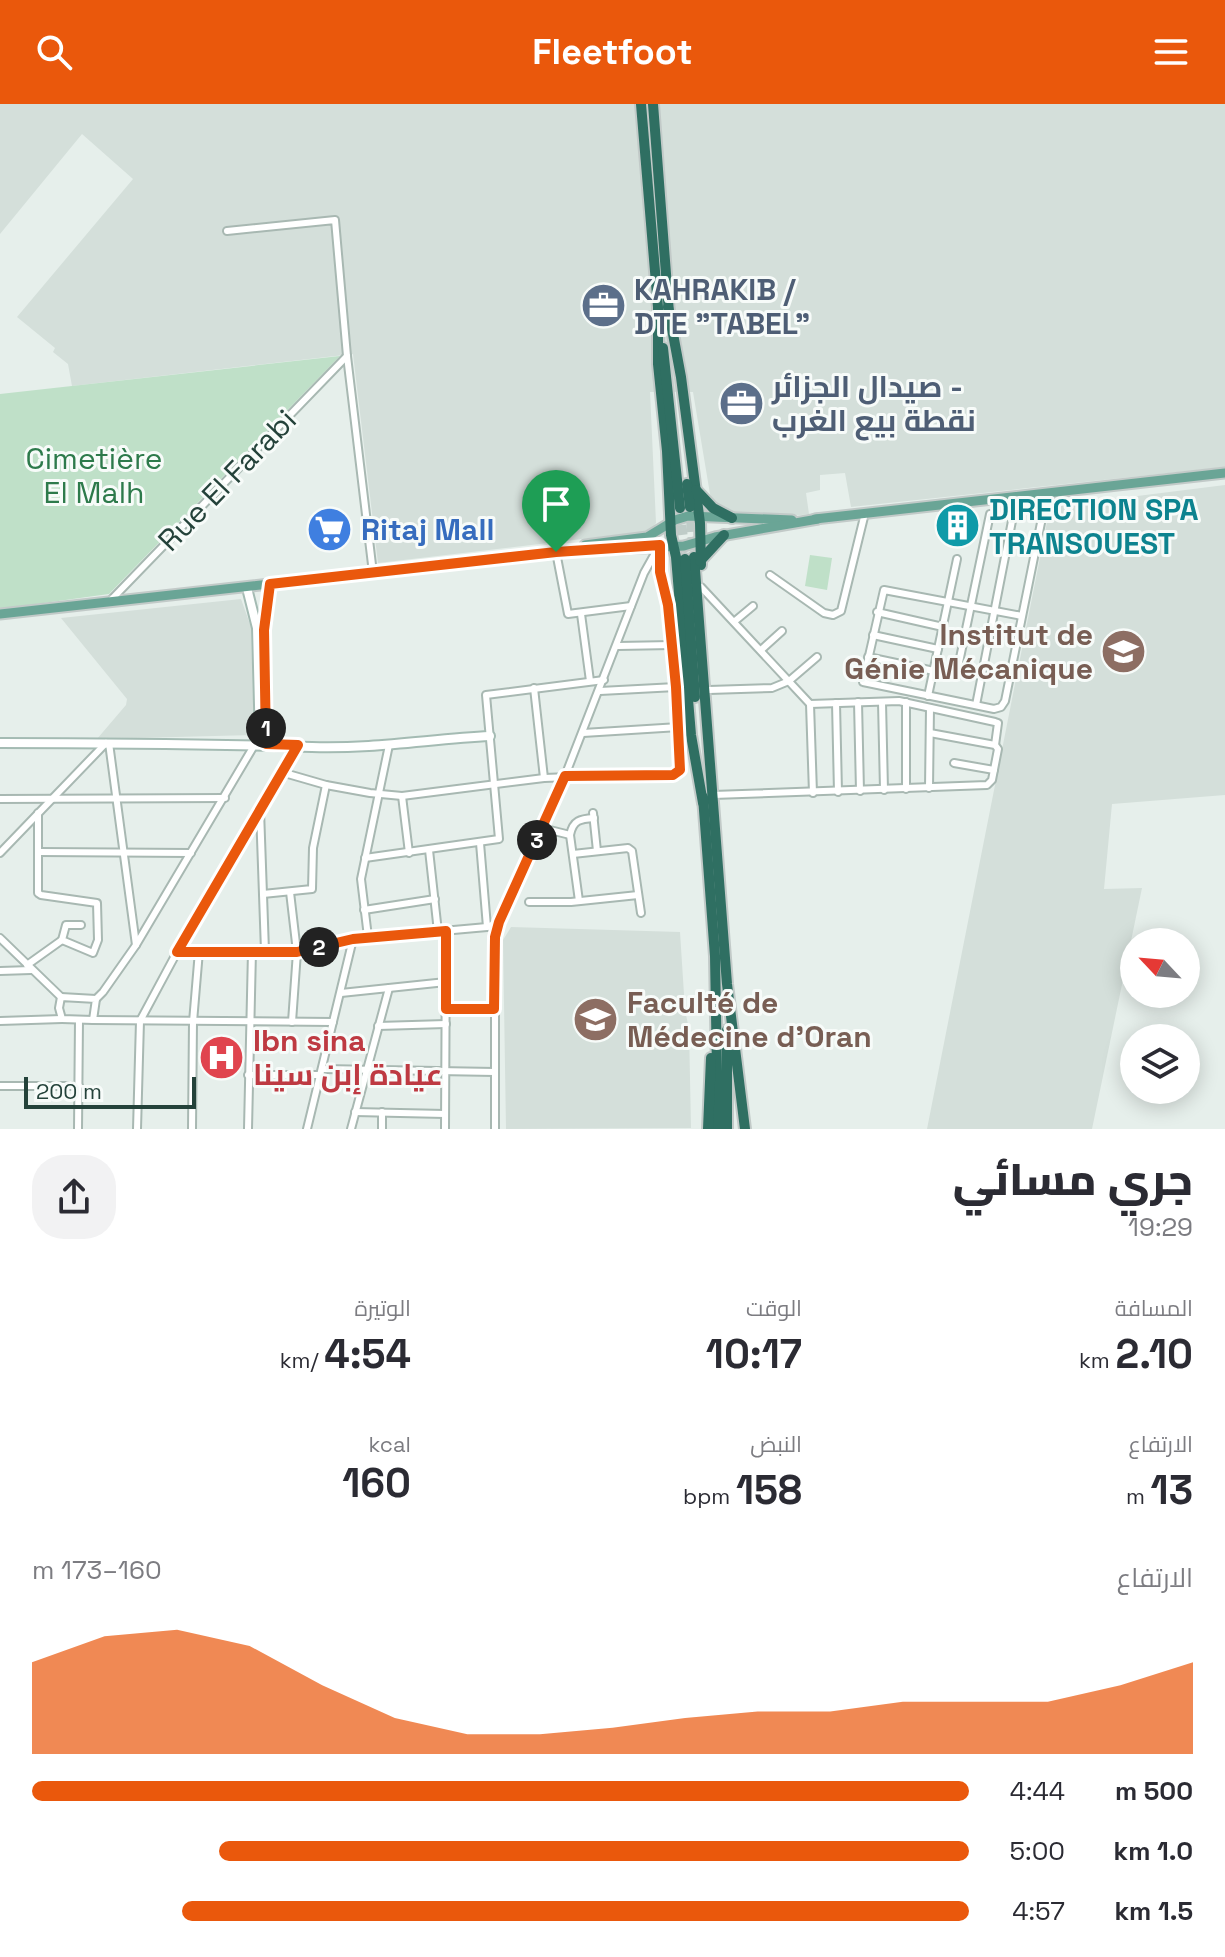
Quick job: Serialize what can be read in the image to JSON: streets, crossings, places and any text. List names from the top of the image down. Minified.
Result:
{"streets":{"street":["Rue El Farabi"]},"parks":["Cimetière El Malh"],"places":{"office":["KAHRAKIB / DTE \"TABEL\"","صيدال الجزائر - نقطة بيع الغرب"],"building":["DIRECTION SPA TRANSOUEST"],"supermarket":["Ritaj Mall"],"school or university":["Institut de Génie Mécanique","Faculté de Médecine d'Oran"],"hospital":["Ibn sina عيادة إبن سينا"]},"scale_bar":"200 m","north":"top left","page":{"header":"Fleetfoot","pins":["1","3","2"],"scale":"200 m","heading":["جري مسائي","19:29"],"stats":[["المسافة","2.10 km"],["الوقت","10:17"],["الوتيرة","4:54 /km"],["الارتفاع","13 m"],["النبض","158 bpm"],["kcal","160"]],"chart":["الارتفاع","160–173 m"],"list":[{"name":"500 m","note":"4:44"},{"name":"1.0 km","note":"5:00"},{"name":"1.5 km","note":"4:57"}]}}
